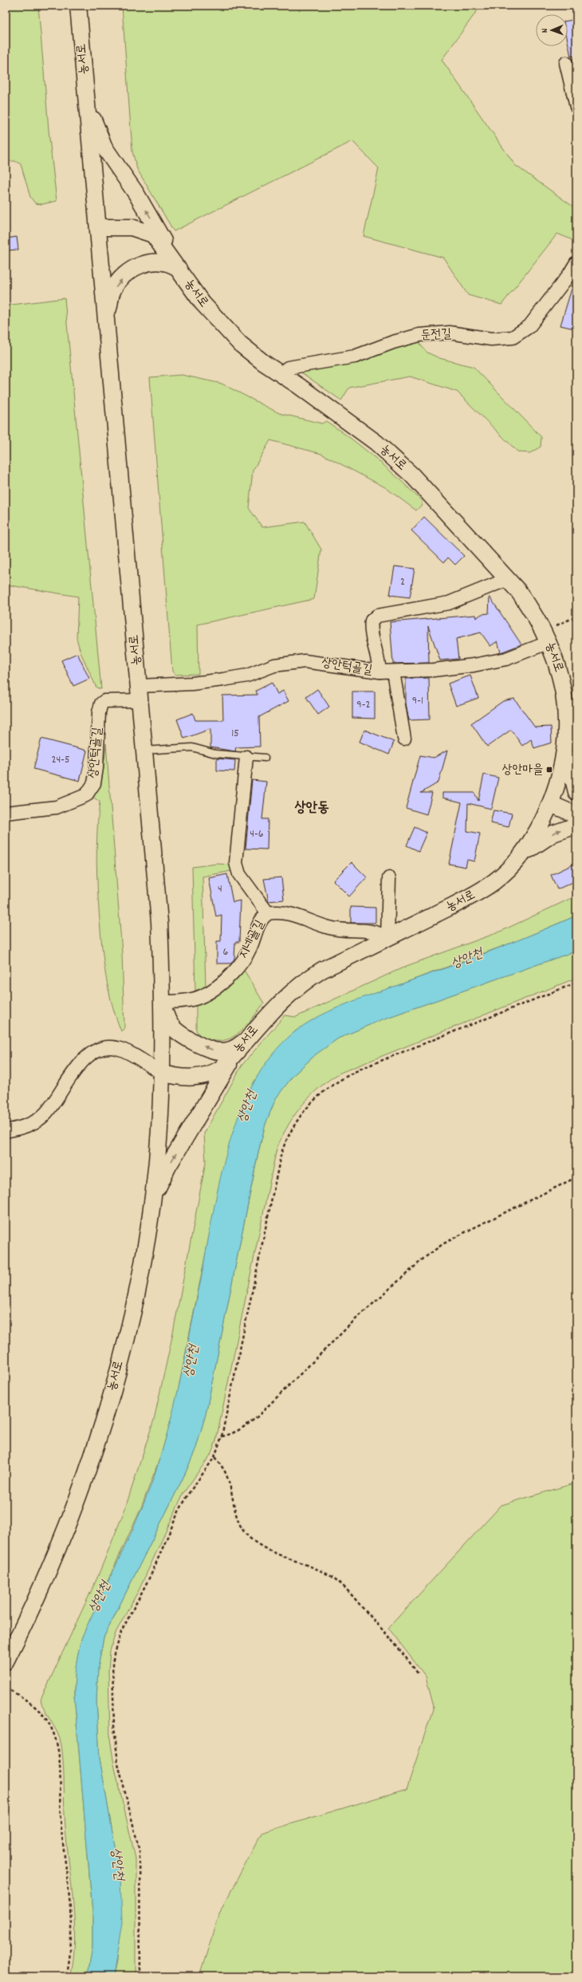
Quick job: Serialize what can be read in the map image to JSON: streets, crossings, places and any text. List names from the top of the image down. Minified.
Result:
{"streets":{"street":["농서로","둔전길","상안턱골길","지네골길"]},"crossings":[["농서로","둔전길"],["농서로","상안턱골길"],["농서로","지네골길"]],"districts":["상안동"],"water":["상안천"],"places":{"transit":["상안마을"]},"house_numbers":["2","9-1","9-2","15","24-5","4-6","4","6"],"north":"left"}
